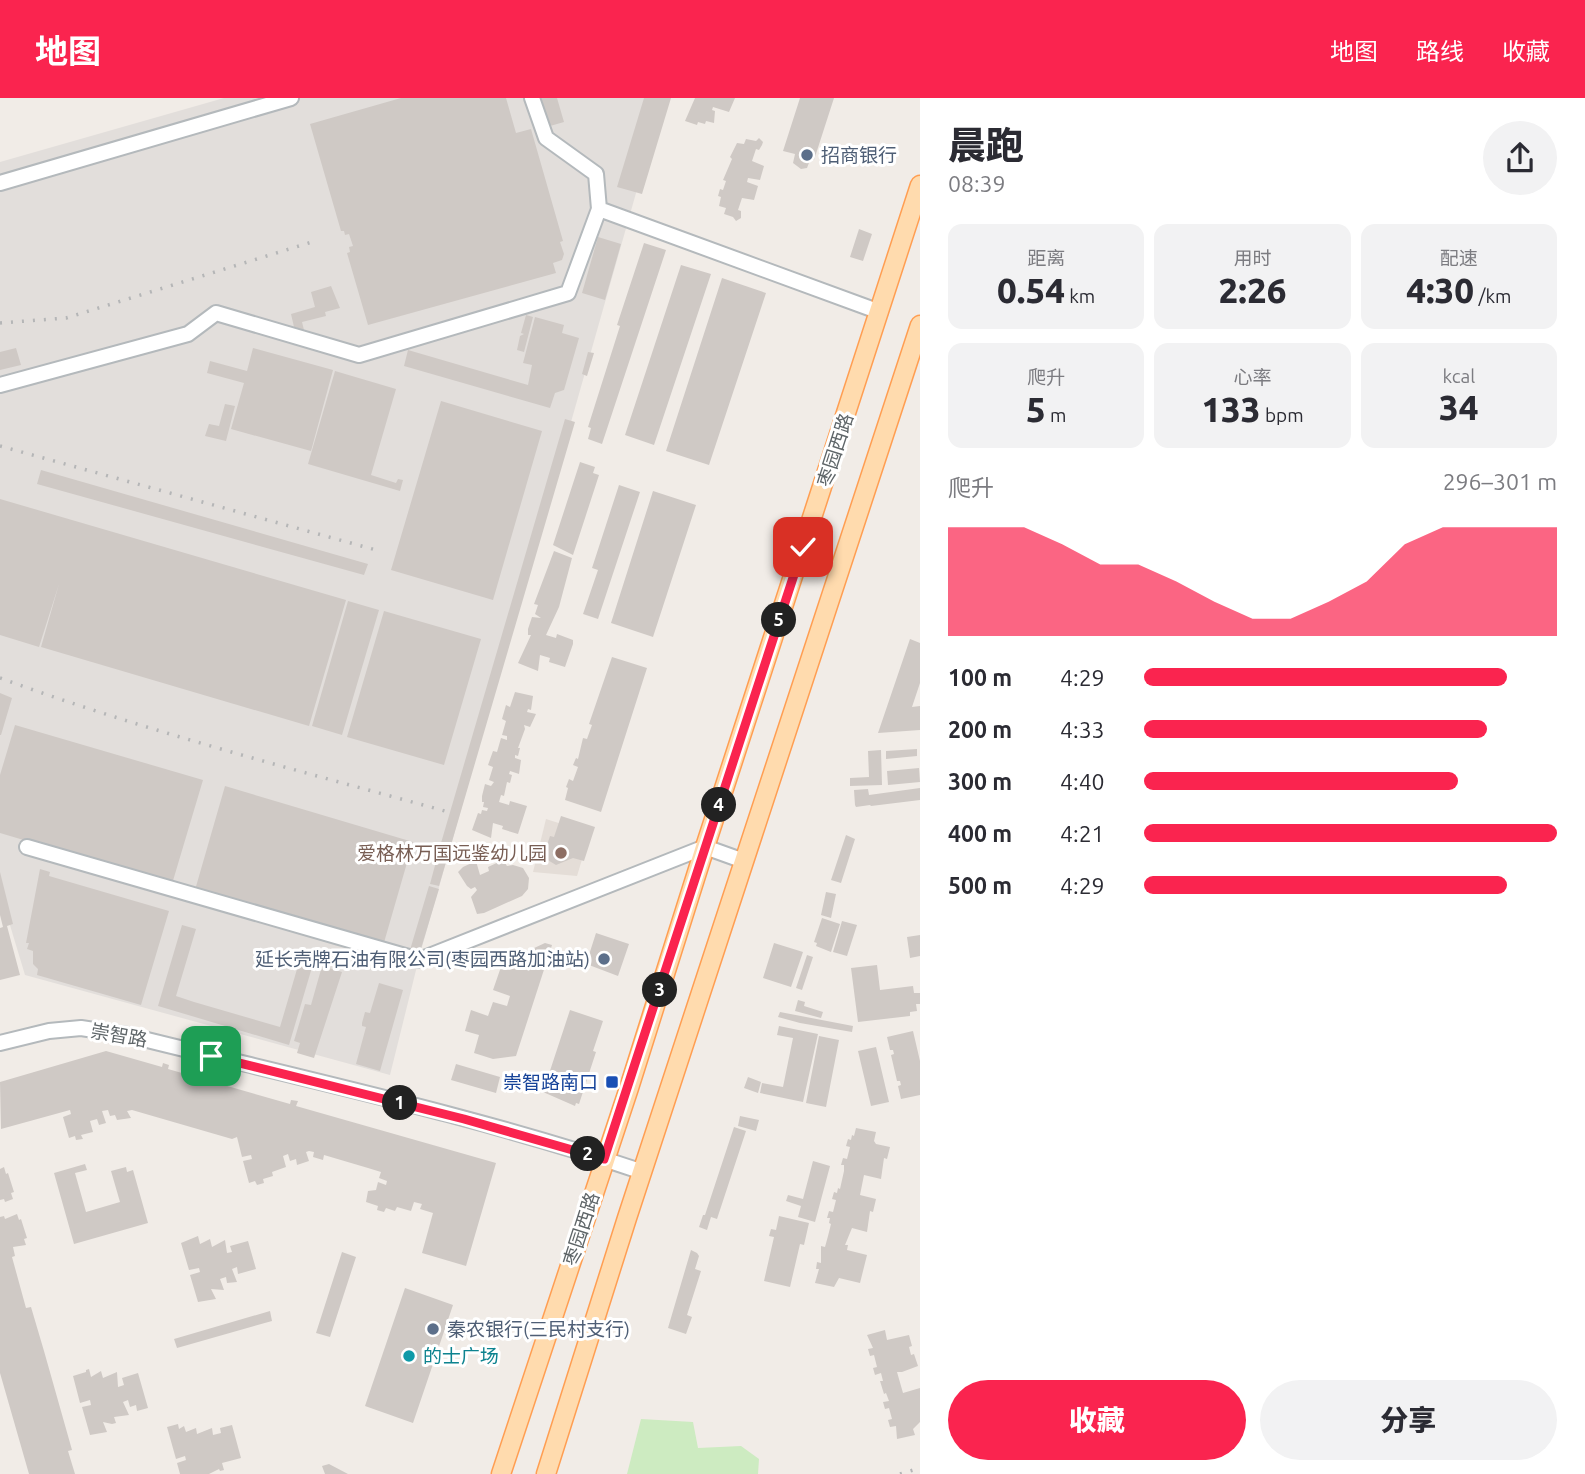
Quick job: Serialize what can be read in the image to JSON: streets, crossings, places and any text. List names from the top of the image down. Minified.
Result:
{"streets":{"main road":["枣园西路"],"street":["崇智路"]},"crossings":[["枣园西路","崇智路"]],"places":{"other":["招商银行","爱格林万国远鉴幼儿园","延长壳牌石油有限公司(枣园西路加油站)","秦农银行(三民村支行)","的士广场"],"transit":["崇智路南口"]},"page":{"header":"地图","nav":["地图","路线","收藏"],"heading":["晨跑","08:39"],"stats":[["距离","0.54 km"],["用时","2:26"],["配速","4:30 /km"],["爬升","5 m"],["心率","133 bpm"],["kcal","34"]],"chart":["爬升","296–301 m"],"pins":["5","4","3","1","2"],"list":[{"name":"100 m","note":"4:29"},{"name":"200 m","note":"4:33"},{"name":"300 m","note":"4:40"},{"name":"400 m","note":"4:21"},{"name":"500 m","note":"4:29"}],"buttons":["收藏","分享"]}}
